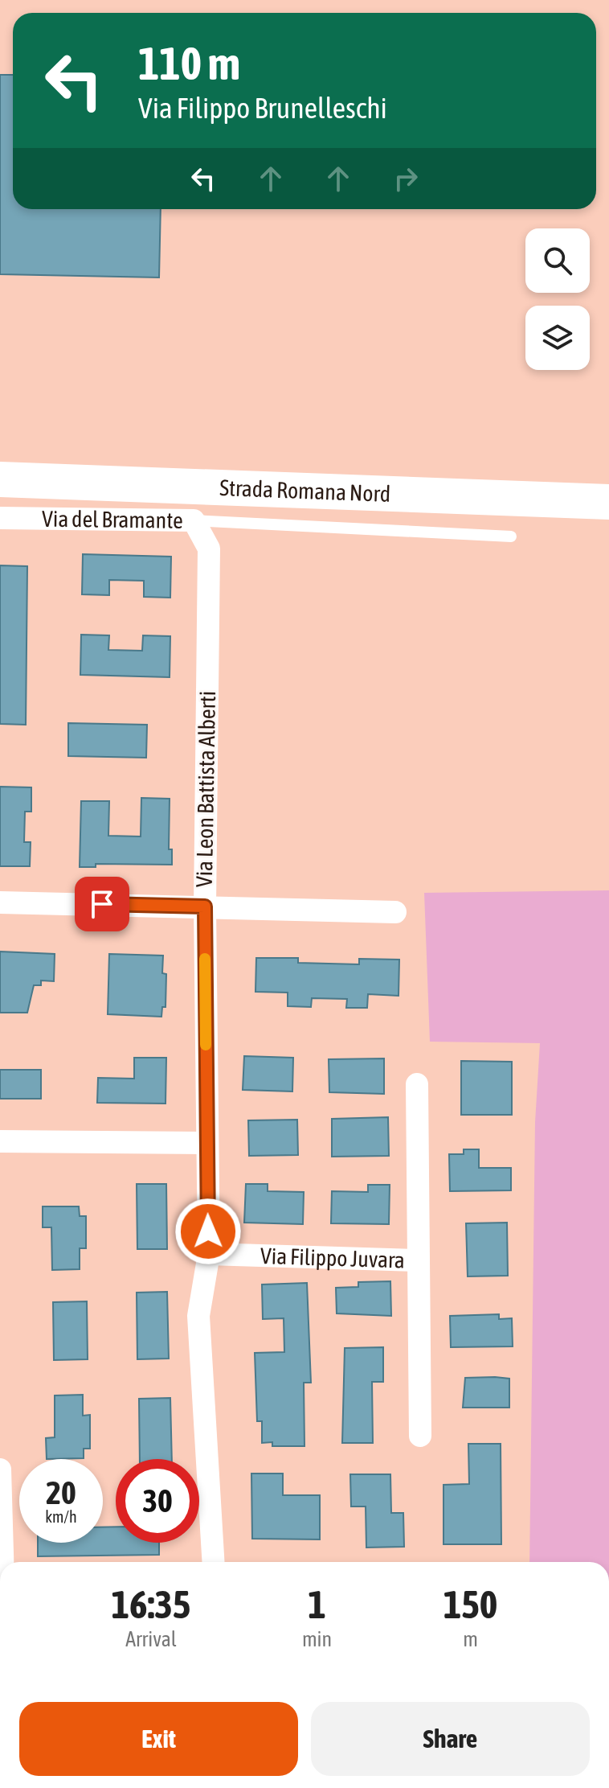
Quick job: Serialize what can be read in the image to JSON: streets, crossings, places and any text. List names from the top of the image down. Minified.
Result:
{"streets":{"main road":["Strada Romana Nord"],"street":["Via del Bramante","Via Leon Battista Alberti","Via Filippo Juvara"]},"crossings":[["Via del Bramante","Via Leon Battista Alberti"],["Via Leon Battista Alberti","Via Filippo Juvara"]],"page":{"turn":["110 m","Via Filippo Brunelleschi"],"speed":"20 km/h","limit":"30","eta":["16:35","Arrival","1","min","150","m"],"buttons":["Exit","Share"]}}
